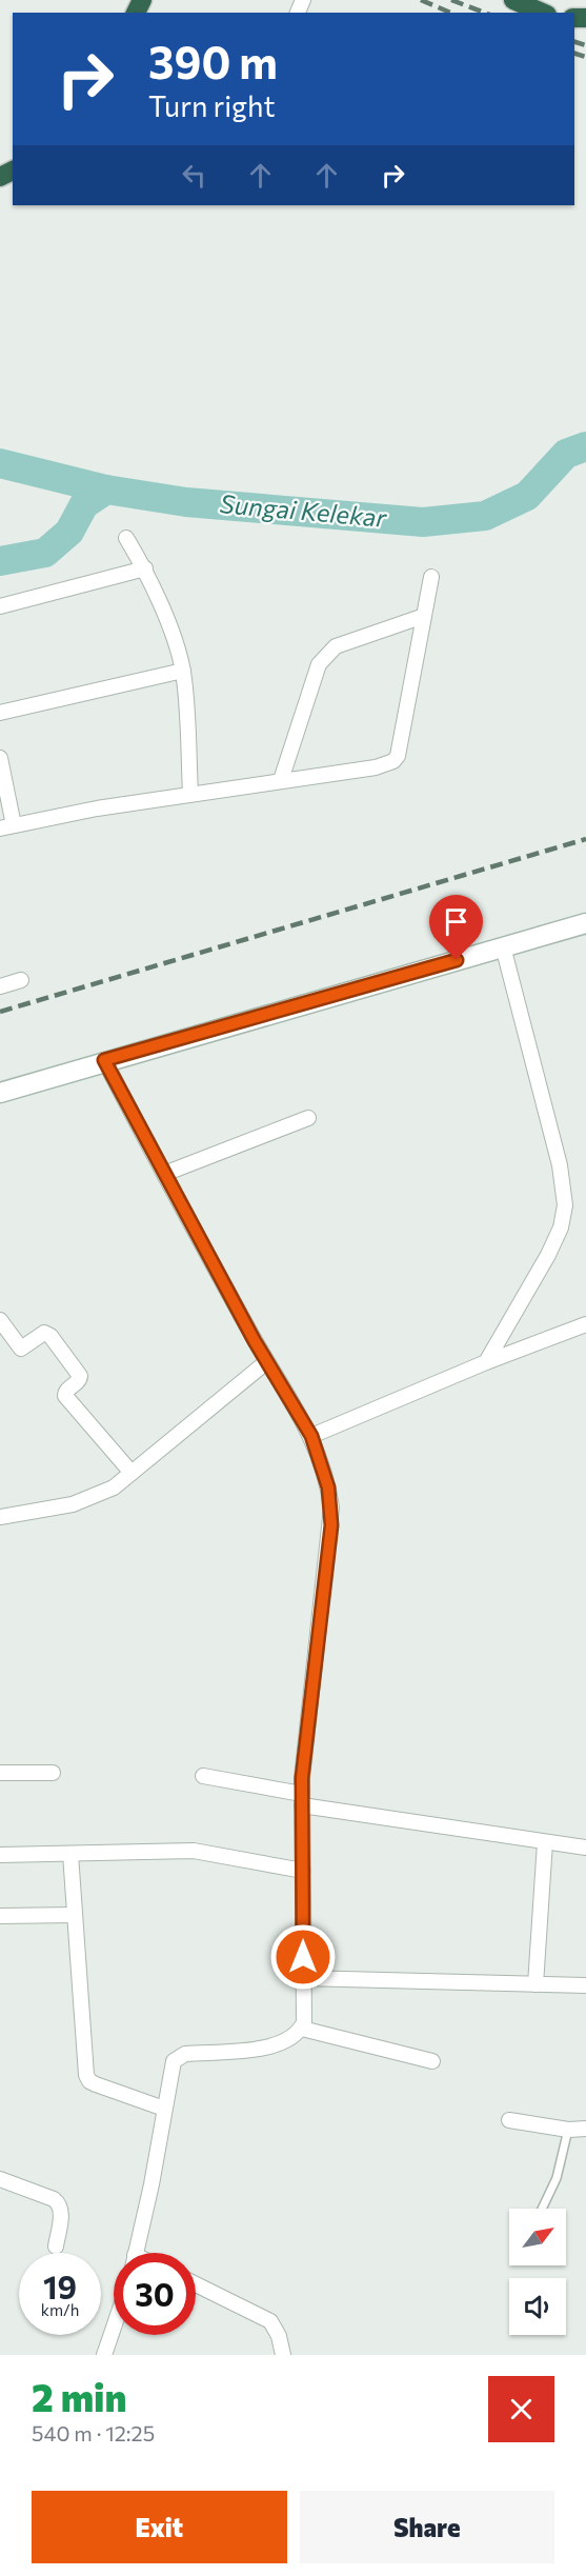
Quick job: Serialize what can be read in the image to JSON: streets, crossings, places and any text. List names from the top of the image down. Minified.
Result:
{"water":["Sungai Kelekar"],"north":"top right","page":{"turn":["390 m","Turn right"],"speed":"19 km/h","limit":"30","heading":["2 min","540 m · 12:25"],"buttons":["Exit","Share"]}}
